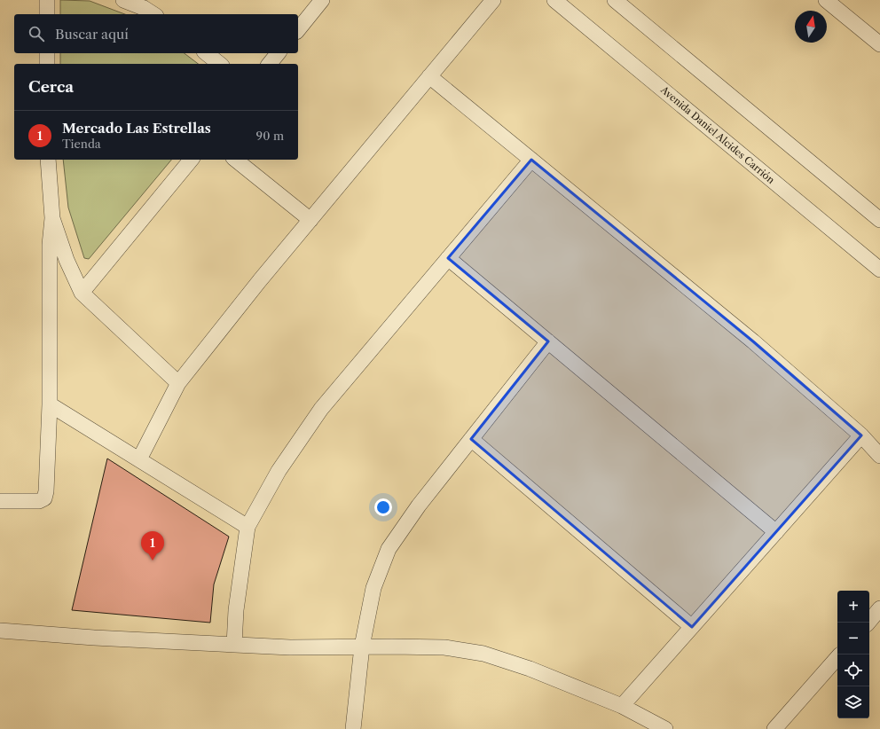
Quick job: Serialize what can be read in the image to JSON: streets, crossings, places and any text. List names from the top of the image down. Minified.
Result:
{"streets":{"street":["Avenida Daniel Alcides Carrión"]},"north":"top","page":{"search":"Buscar aquí","heading":"Cerca","list":[{"mark":"1","name":"Mercado Las Estrellas","note":"Tienda","value":"90 m"}],"pins":"1","map_buttons":["+","−"]}}
